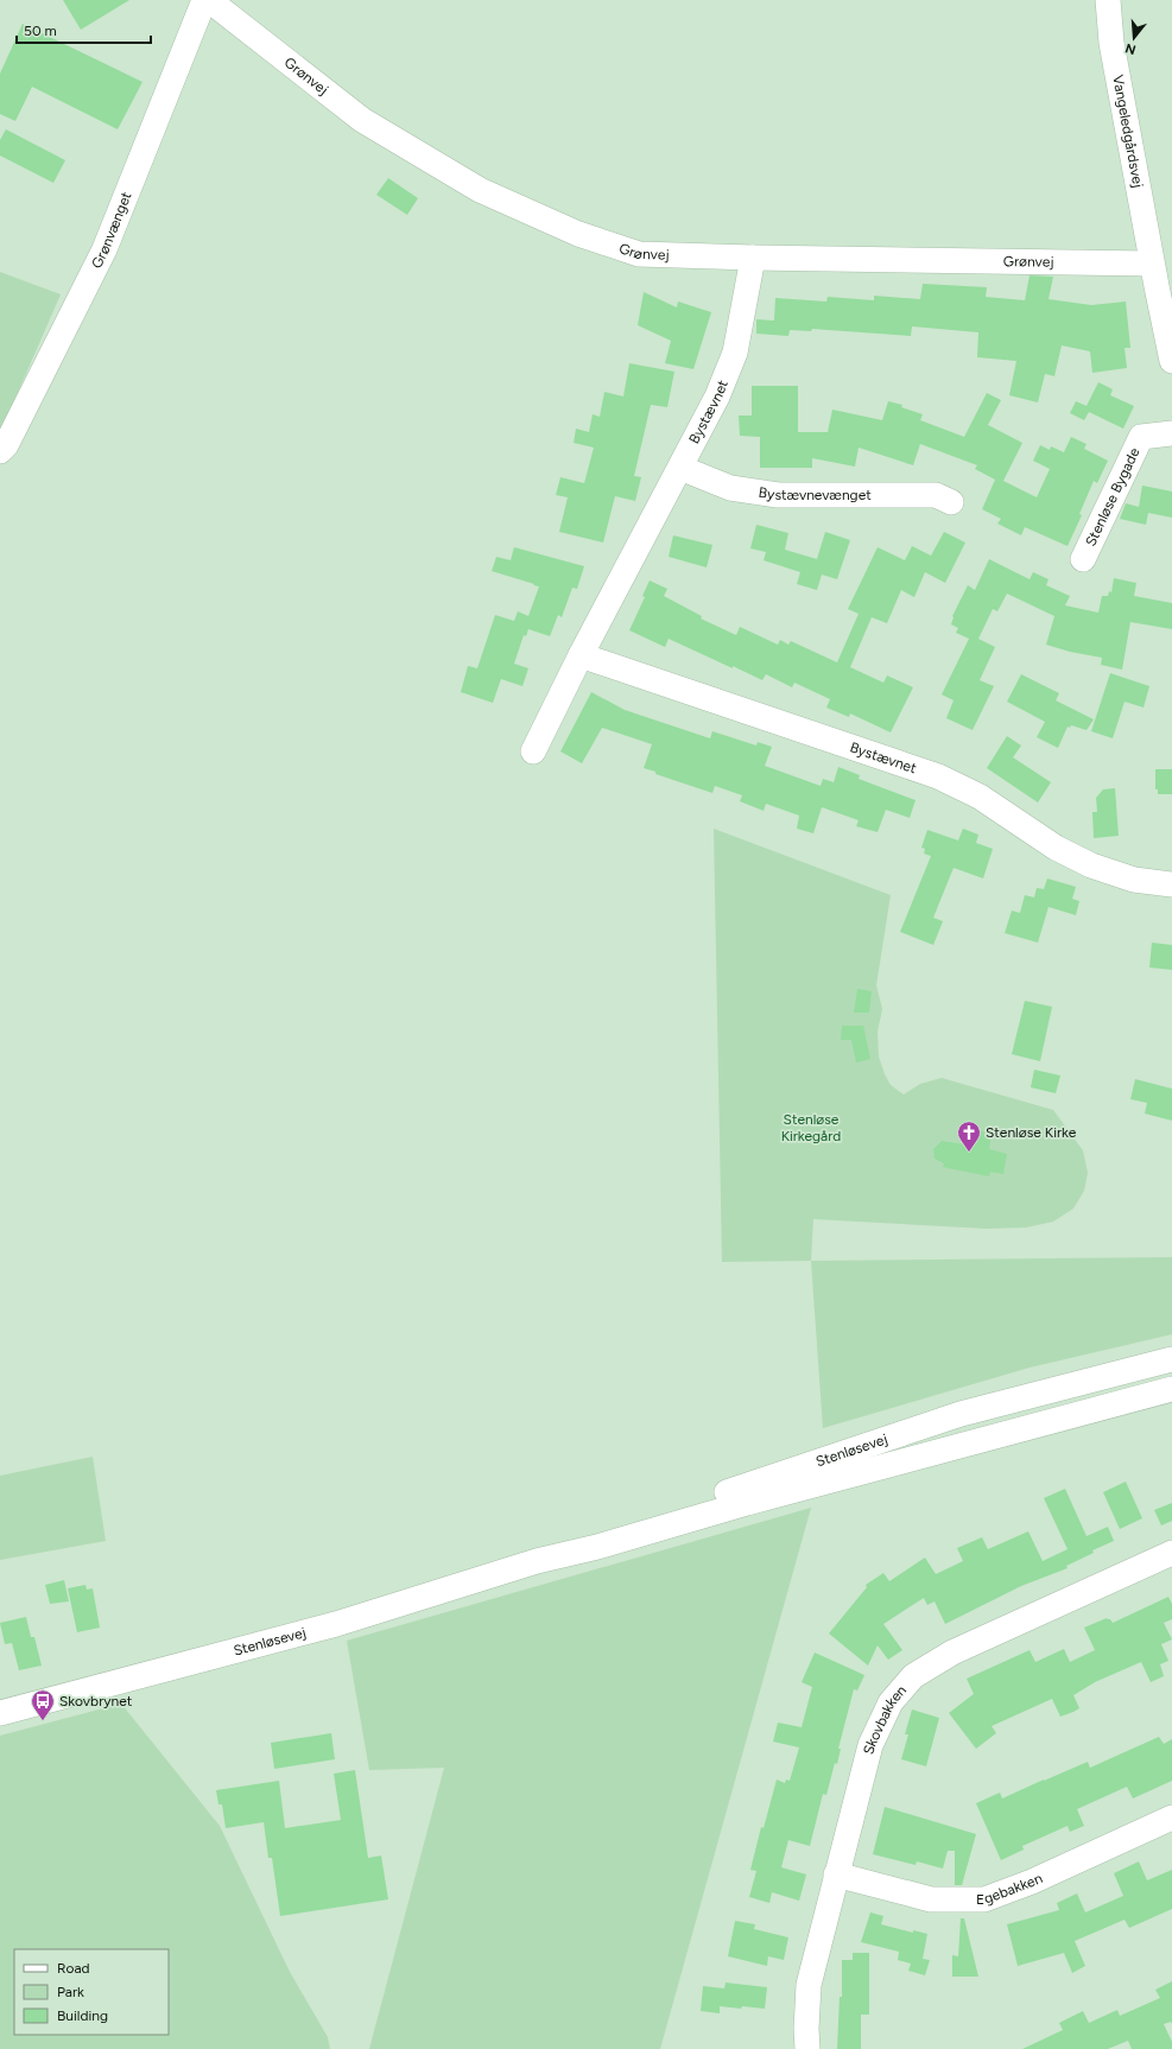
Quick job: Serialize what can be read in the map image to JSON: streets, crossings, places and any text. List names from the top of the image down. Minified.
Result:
{"streets":{"street":["Grønvej","Vangeledgårdsvej","Grønvænget","Bystævnet","Bystævnevænget","Stenløse Bygade","Stenløsevej","Skovbakken","Egebakken"]},"crossings":[["Grønvej","Vangeledgårdsvej"],["Grønvej","Bystævnet"],["Bystævnet","Bystævnevænget"],["Skovbakken","Egebakken"]],"parks":["Stenløse Kirkegård"],"places":{"church":["Stenløse Kirke"],"bus stop":["Skovbrynet"]},"legend":["Road","Park","Building"],"scale_bar":"50 m","north":"bottom"}
